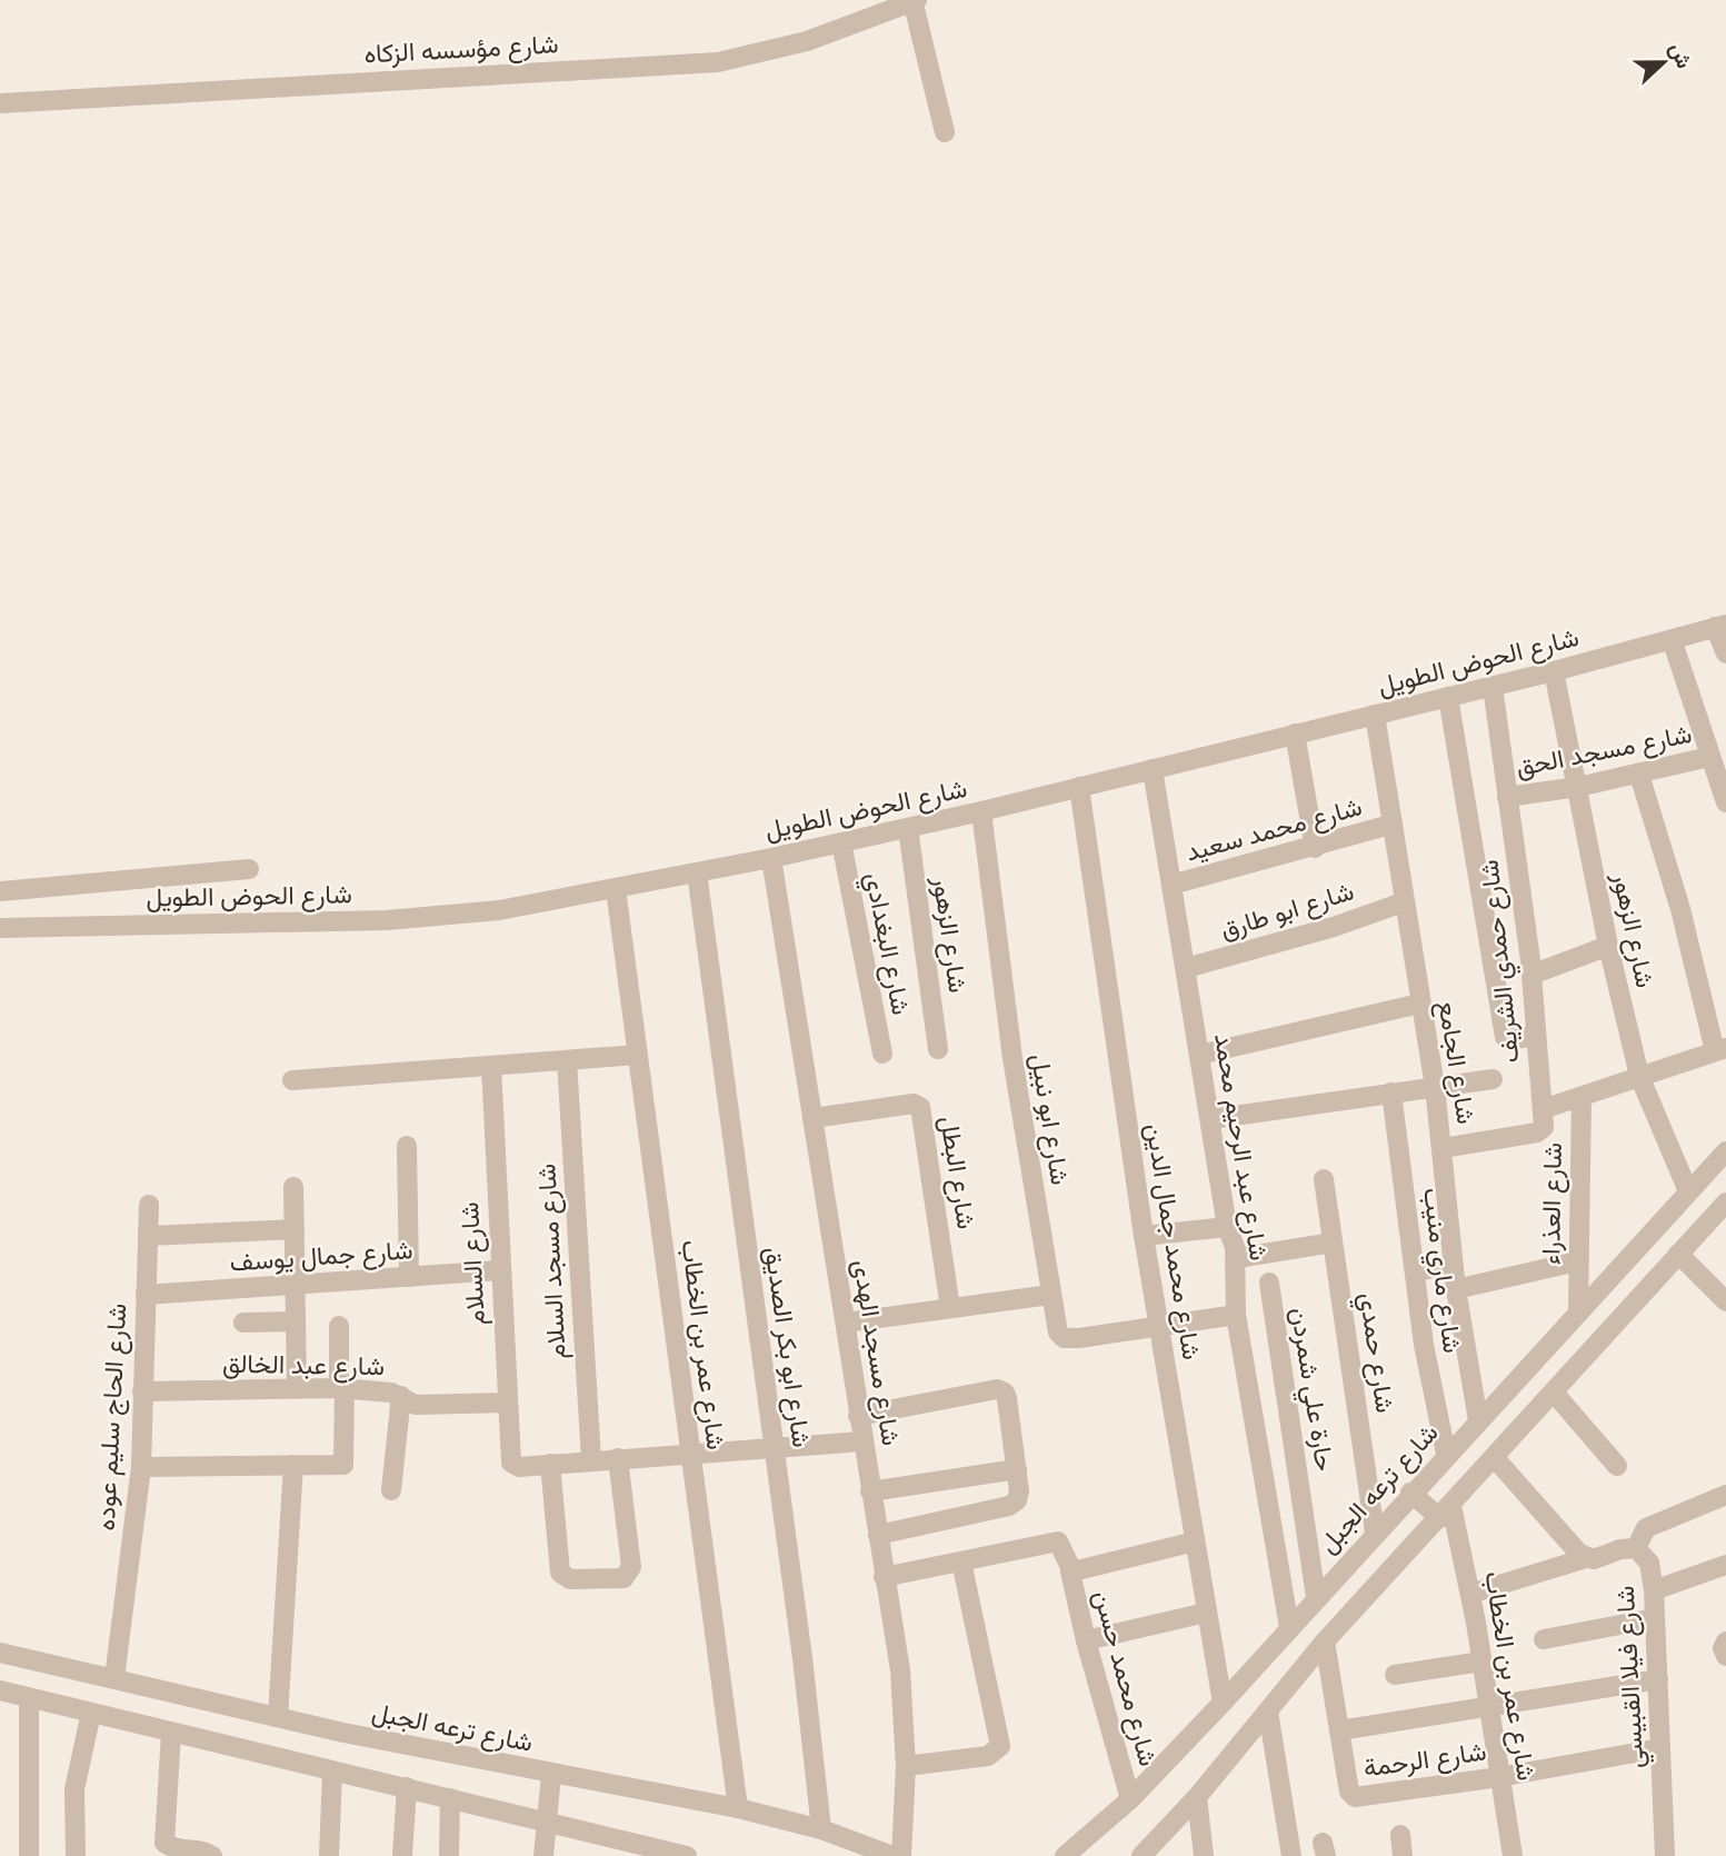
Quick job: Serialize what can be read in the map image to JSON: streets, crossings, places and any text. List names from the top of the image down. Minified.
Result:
{"streets":{"street":["شارع مؤسسه الزكاه","شارع الحوض الطويل","شارع مسجد الحق","شارع محمد سعيد","شارع ابو طارق","شارع الزهور","شارع البغدادي","شارع حمدي الشريف","شارع الجامع","شارع ابو نبيل","شارع عبد الرحيم محمد","شارع البطل","شارع العذراء","شارع محمد جمال الدين","شارع جمال يوسف","شارع مسجد السلام","شارع السلام","شارع ماري منيب","شارع عمر بن الخطاب","شارع ابو بكر الصديق","شارع مسجد الهدى","شارع حمدي","شارع عبد الخالق","حارة علي شمردن","شارع الحاج سليم عوده","شارع ترعه الجبل","شارع فيلا القبيسي","شارع محمد حسن","شارع الرحمة"]},"crossings":[["شارع الحوض الطويل","شارع الزهور"],["شارع الحوض الطويل","شارع البغدادي"],["شارع الحوض الطويل","شارع حمدي الشريف"],["شارع الحوض الطويل","شارع الجامع"],["شارع الحوض الطويل","شارع ابو نبيل"],["شارع الحوض الطويل","شارع عبد الرحيم محمد"],["شارع الحوض الطويل","شارع محمد جمال الدين"],["شارع الحوض الطويل","شارع عمر بن الخطاب"],["شارع الحوض الطويل","شارع ابو بكر الصديق"],["شارع الحوض الطويل","شارع مسجد الهدى"],["شارع مسجد الحق","شارع الزهور"],["شارع مسجد الحق","شارع حمدي الشريف"],["شارع محمد سعيد","شارع الجامع"],["شارع محمد سعيد","شارع عبد الرحيم محمد"],["شارع ابو طارق","شارع الجامع"],["شارع ابو طارق","شارع عبد الرحيم محمد"],["شارع الزهور","شارع ترعه الجبل"],["شارع الجامع","شارع ترعه الجبل"],["شارع ابو نبيل","شارع محمد جمال الدين"],["شارع عبد الرحيم محمد","شارع ترعه الجبل"],["شارع البطل","شارع مسجد الهدى"],["شارع العذراء","شارع ترعه الجبل"],["شارع محمد جمال الدين","شارع ترعه الجبل"],["شارع جمال يوسف","شارع السلام"],["شارع جمال يوسف","شارع الحاج سليم عوده"],["شارع السلام","شارع عبد الخالق"],["شارع ماري منيب","شارع ترعه الجبل"],["شارع عمر بن الخطاب","شارع ترعه الجبل"],["شارع عمر بن الخطاب","شارع الرحمة"],["شارع ابو بكر الصديق","شارع ترعه الجبل"],["شارع حمدي","شارع ترعه الجبل"],["شارع عبد الخالق","شارع الحاج سليم عوده"],["حارة علي شمردن","شارع ترعه الجبل"],["شارع الحاج سليم عوده","شارع ترعه الجبل"],["شارع ترعه الجبل","شارع محمد حسن"],["شارع فيلا القبيسي","شارع الرحمة"]],"north":"right"}
